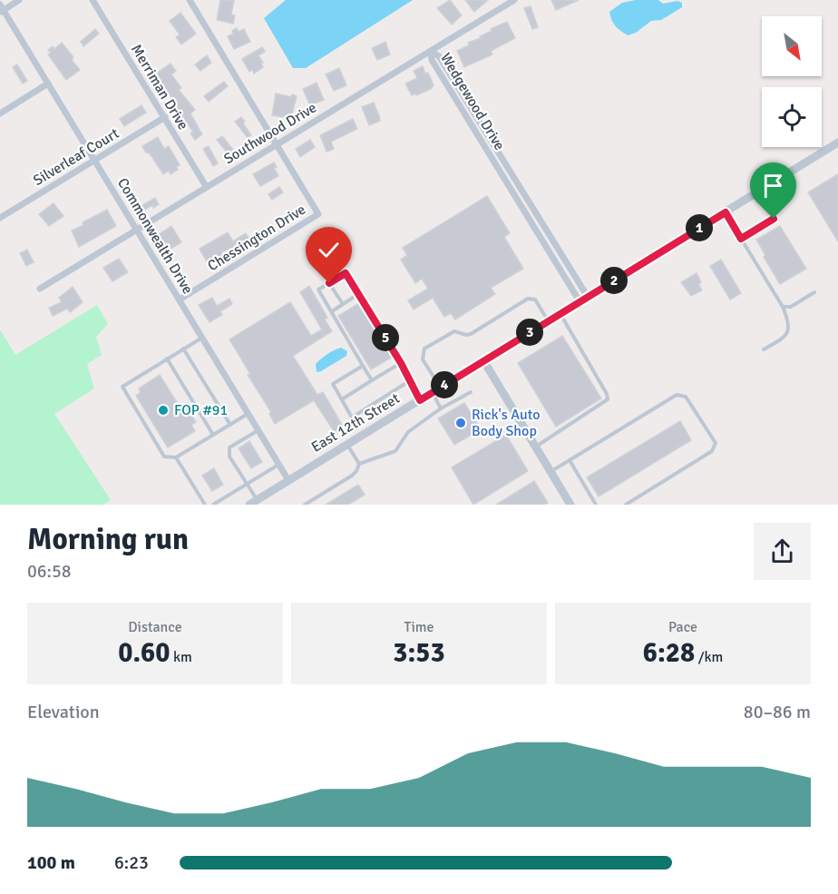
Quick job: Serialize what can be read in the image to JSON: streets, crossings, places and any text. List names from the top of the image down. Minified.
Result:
{"streets":{"street":["Merriman Drive","Wedgewood Drive","Southwood Drive","Silverleaf Court","Commonwealth Drive","Chessington Drive","East 12th Street"]},"crossings":[["Merriman Drive","Southwood Drive"],["Merriman Drive","Silverleaf Court"],["Wedgewood Drive","Southwood Drive"],["Wedgewood Drive","East 12th Street"],["Southwood Drive","Commonwealth Drive"],["Southwood Drive","Chessington Drive"],["Silverleaf Court","Commonwealth Drive"],["Commonwealth Drive","Chessington Drive"],["Commonwealth Drive","East 12th Street"]],"places":["FOP #91","Rick's Auto Body Shop"],"north":"bottom right","page":{"pins":["1","2","3","5","4"],"heading":["Morning run","06:58"],"stats":[["Distance","0.60 km"],["Time","3:53"],["Pace","6:28 /km"]],"chart":["Elevation","80–86 m"],"list":[{"name":"100 m","note":"6:23"}]}}
